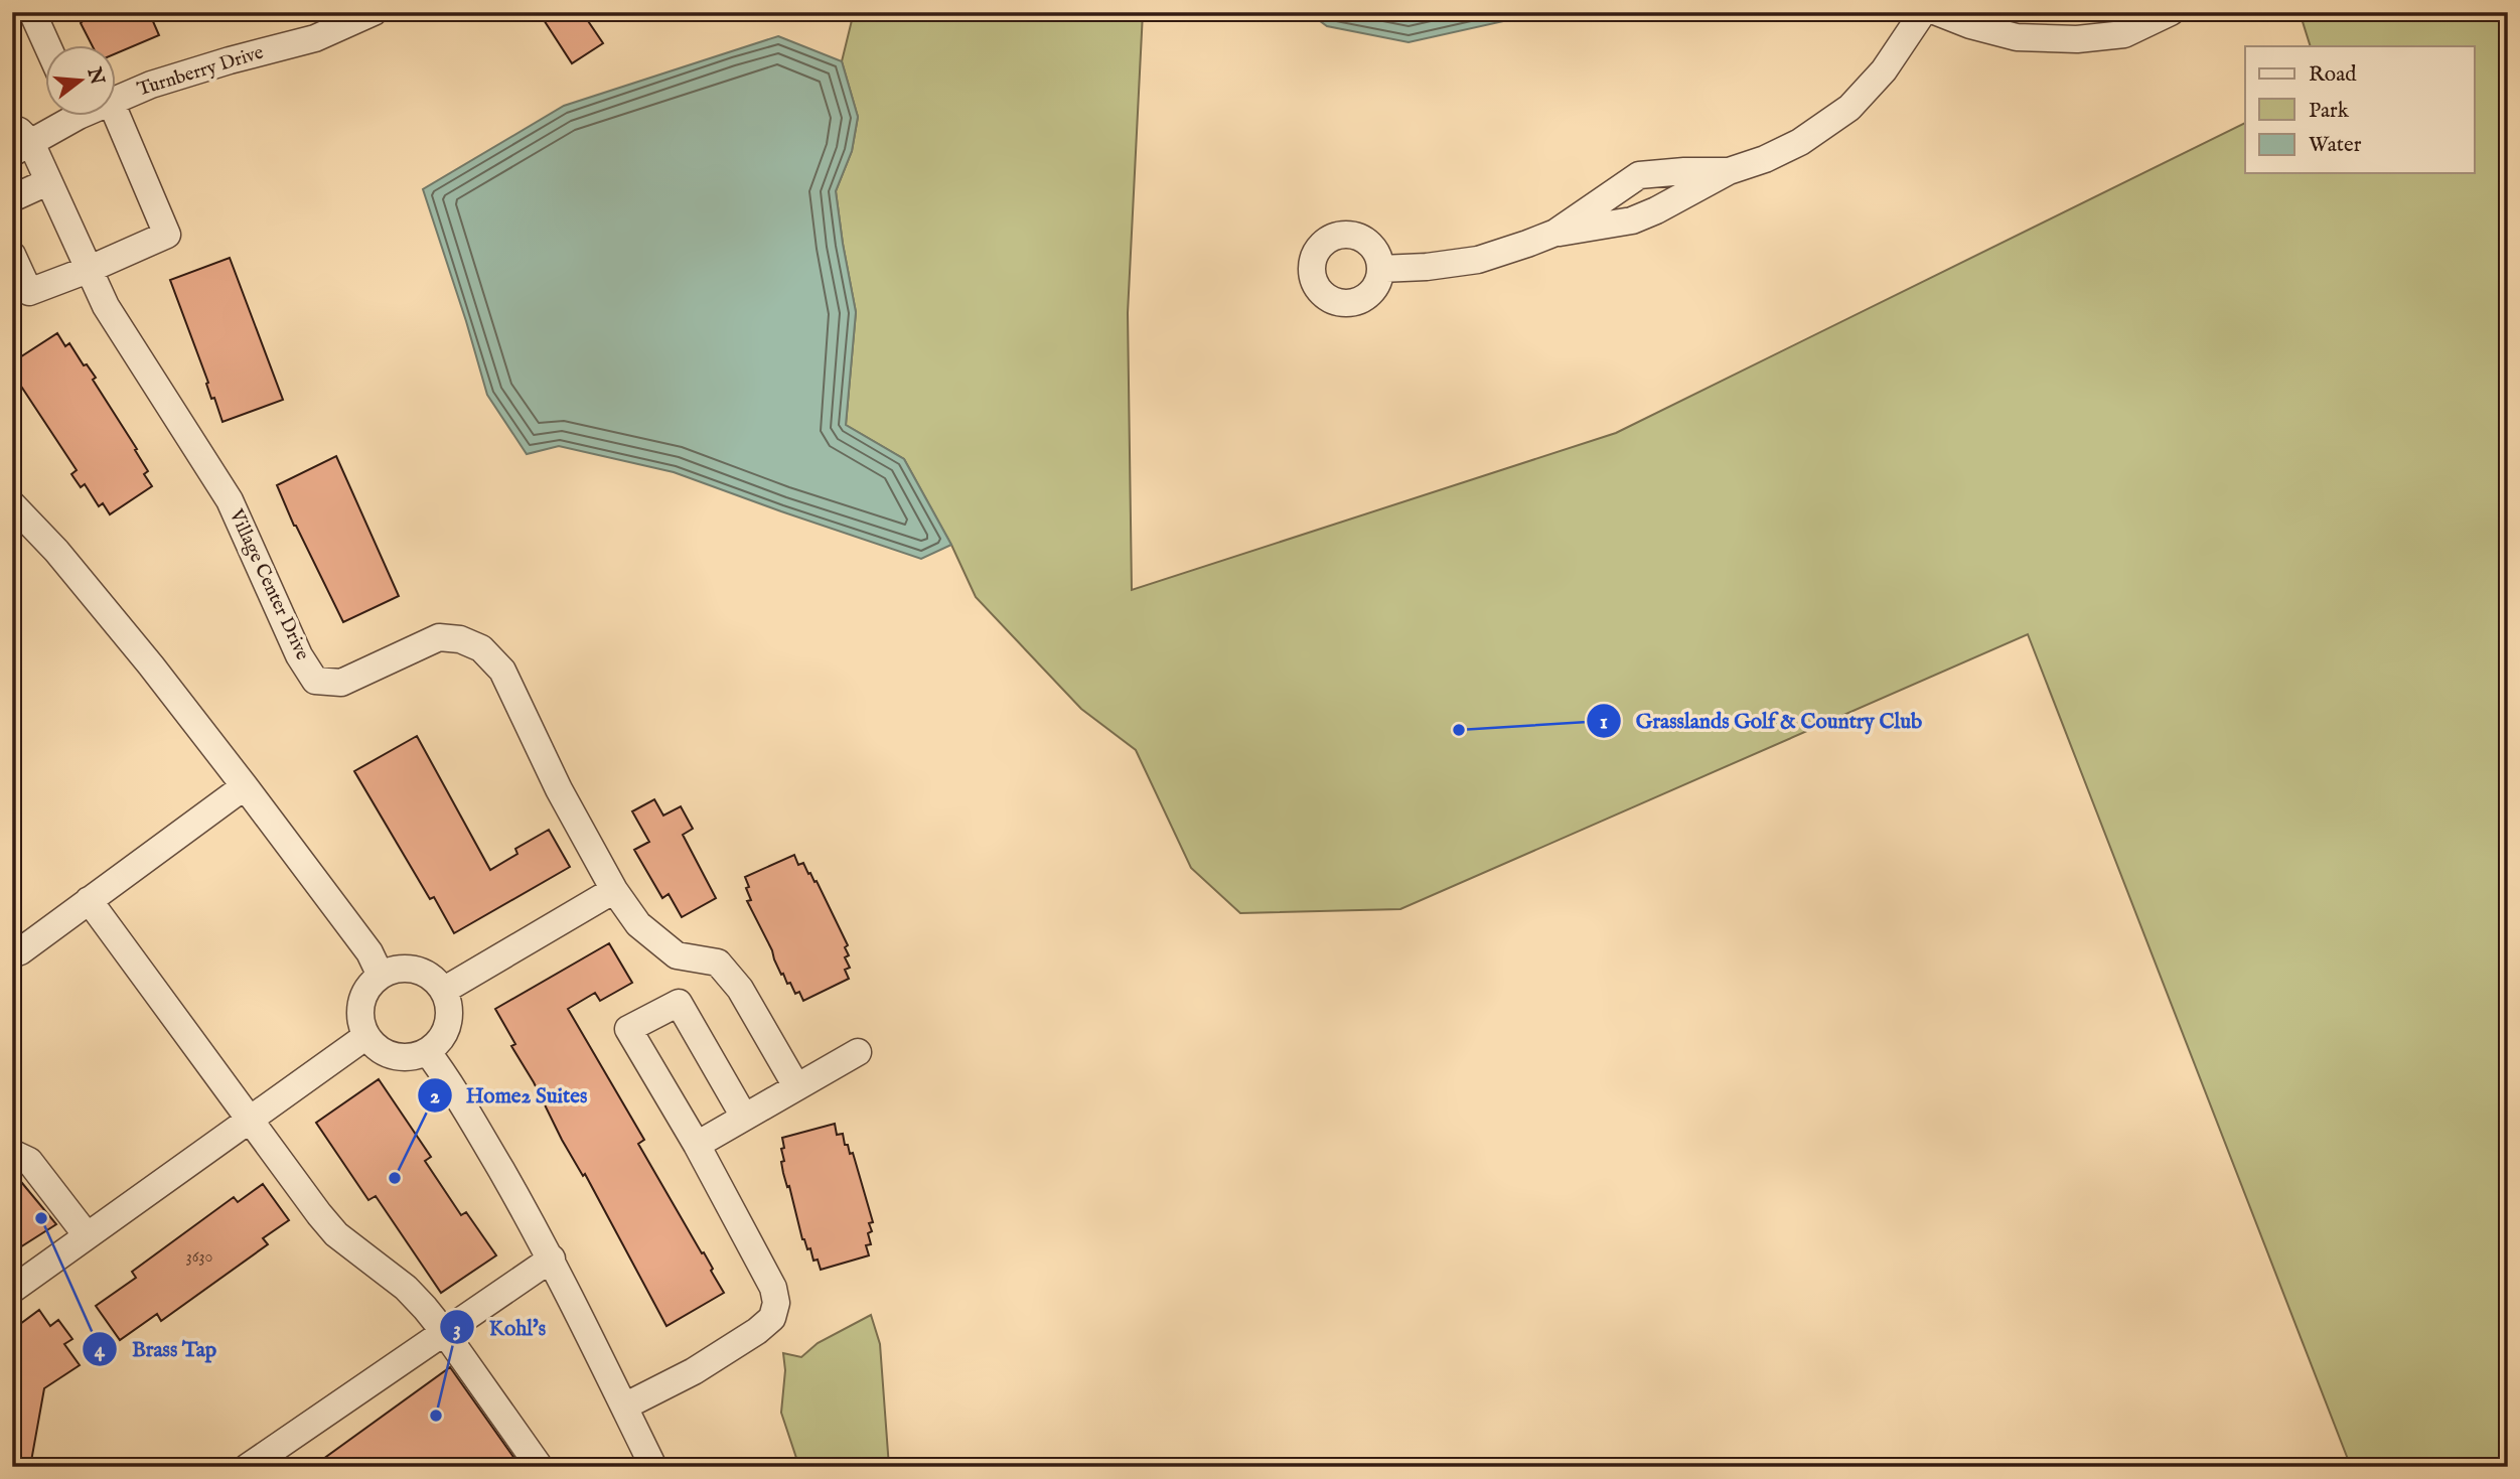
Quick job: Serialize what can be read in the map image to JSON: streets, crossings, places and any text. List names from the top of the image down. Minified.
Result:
{"streets":{"street":["Turnberry Drive","Village Center Drive"]},"crossings":[["Turnberry Drive","Village Center Drive"]],"places":["Grasslands Golf & Country Club","Home2 Suites","Brass Tap","Kohl's"],"house_numbers":["3630"],"legend":["Road","Park","Water"],"north":"right"}
